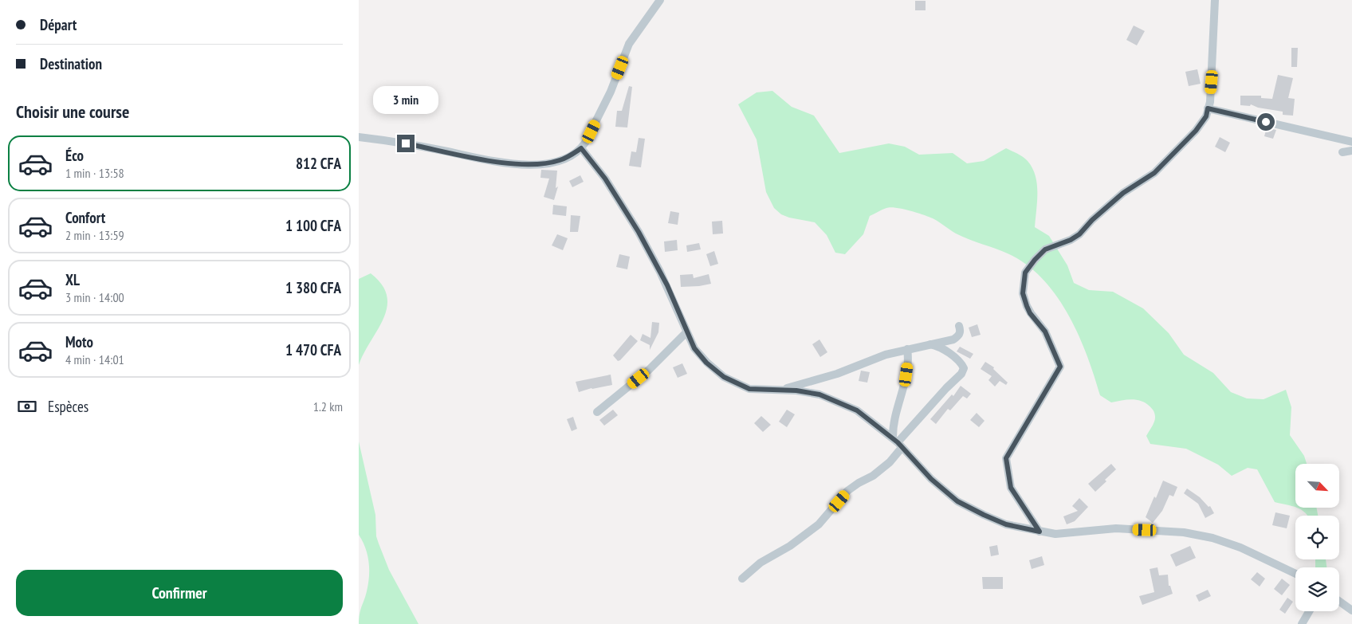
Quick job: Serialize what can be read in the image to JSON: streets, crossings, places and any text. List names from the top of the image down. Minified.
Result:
{"north":"bottom right","page":{"banner":["Départ","Destination"],"bubble":"3 min","heading":"Choisir une course","list":[{"name":"Éco","note":"1 min · 13:58","value":"812 CFA"},{"name":"Confort","note":"2 min · 13:59","value":"1 100 CFA"},{"name":"XL","note":"3 min · 14:00","value":"1 380 CFA"},{"name":"Moto","note":"4 min · 14:01","value":"1 470 CFA"}],"pay":["Espèces","1.2 km"],"buttons":"Confirmer"}}
